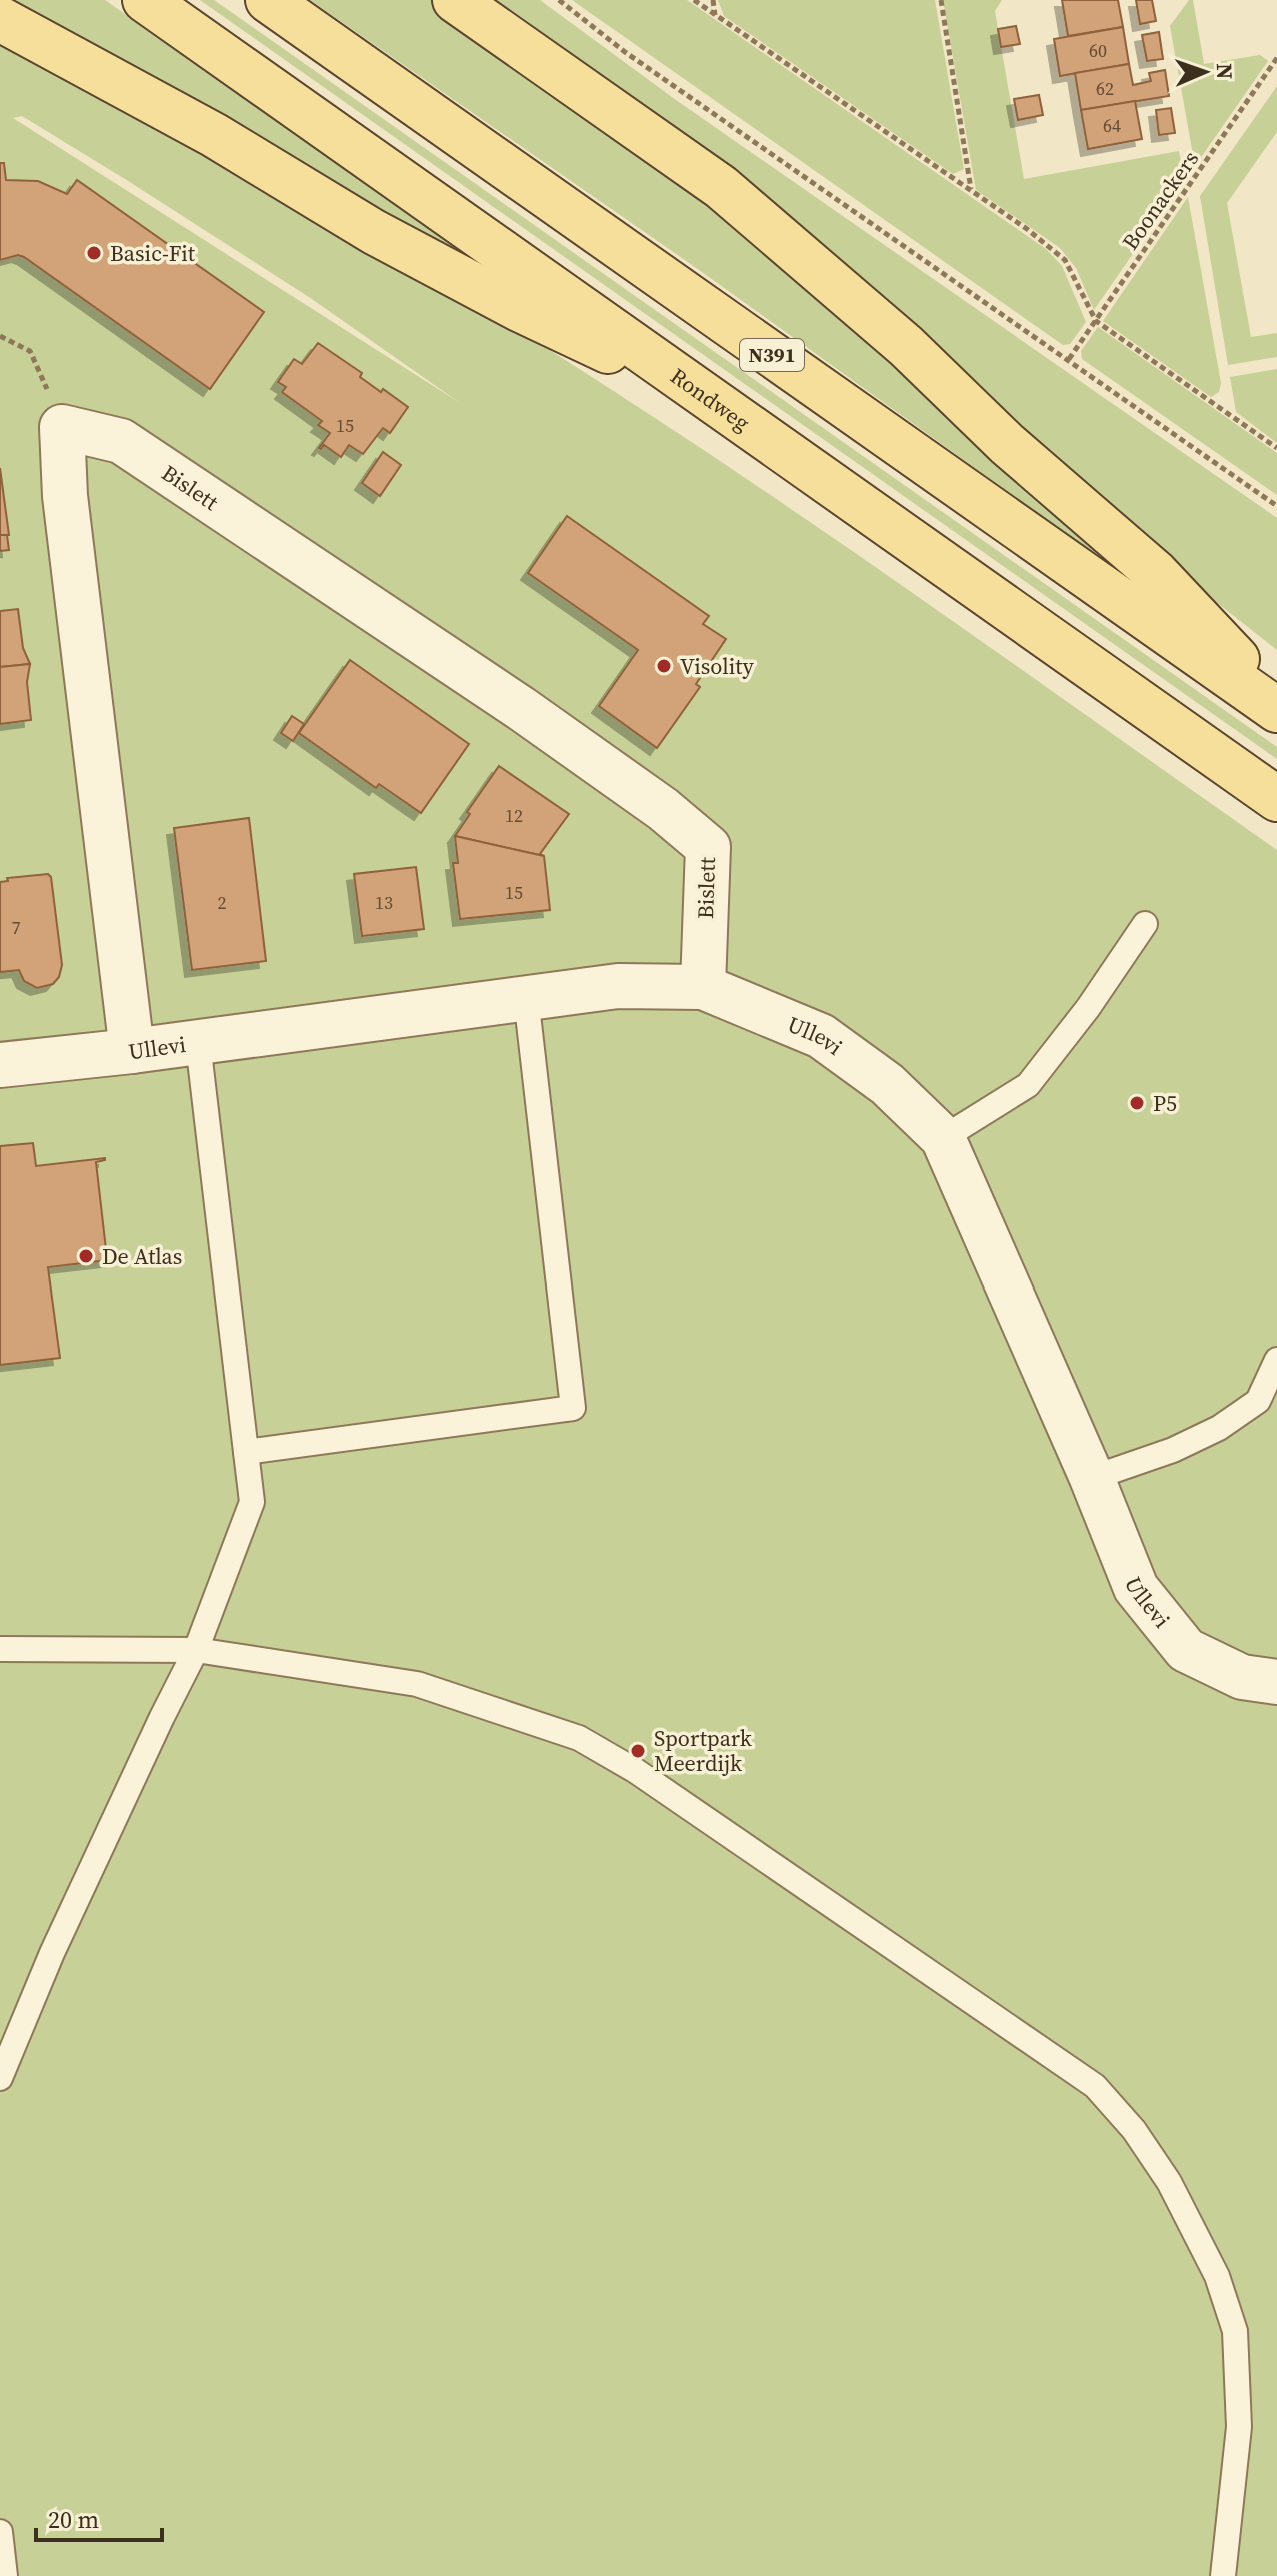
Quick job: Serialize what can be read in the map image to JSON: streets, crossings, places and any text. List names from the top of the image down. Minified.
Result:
{"streets":{"main road":["N391","Rondweg"],"street":["Bislett","Ullevi"],"path":["Boonackers"]},"crossings":[["Bislett","Ullevi"]],"places":["Basic-Fit","Visolity","P5","De Atlas","Sportpark Meerdijk"],"house_numbers":["60","62","64","15","12","15","2","13","7"],"scale_bar":"20 m","north":"right"}
